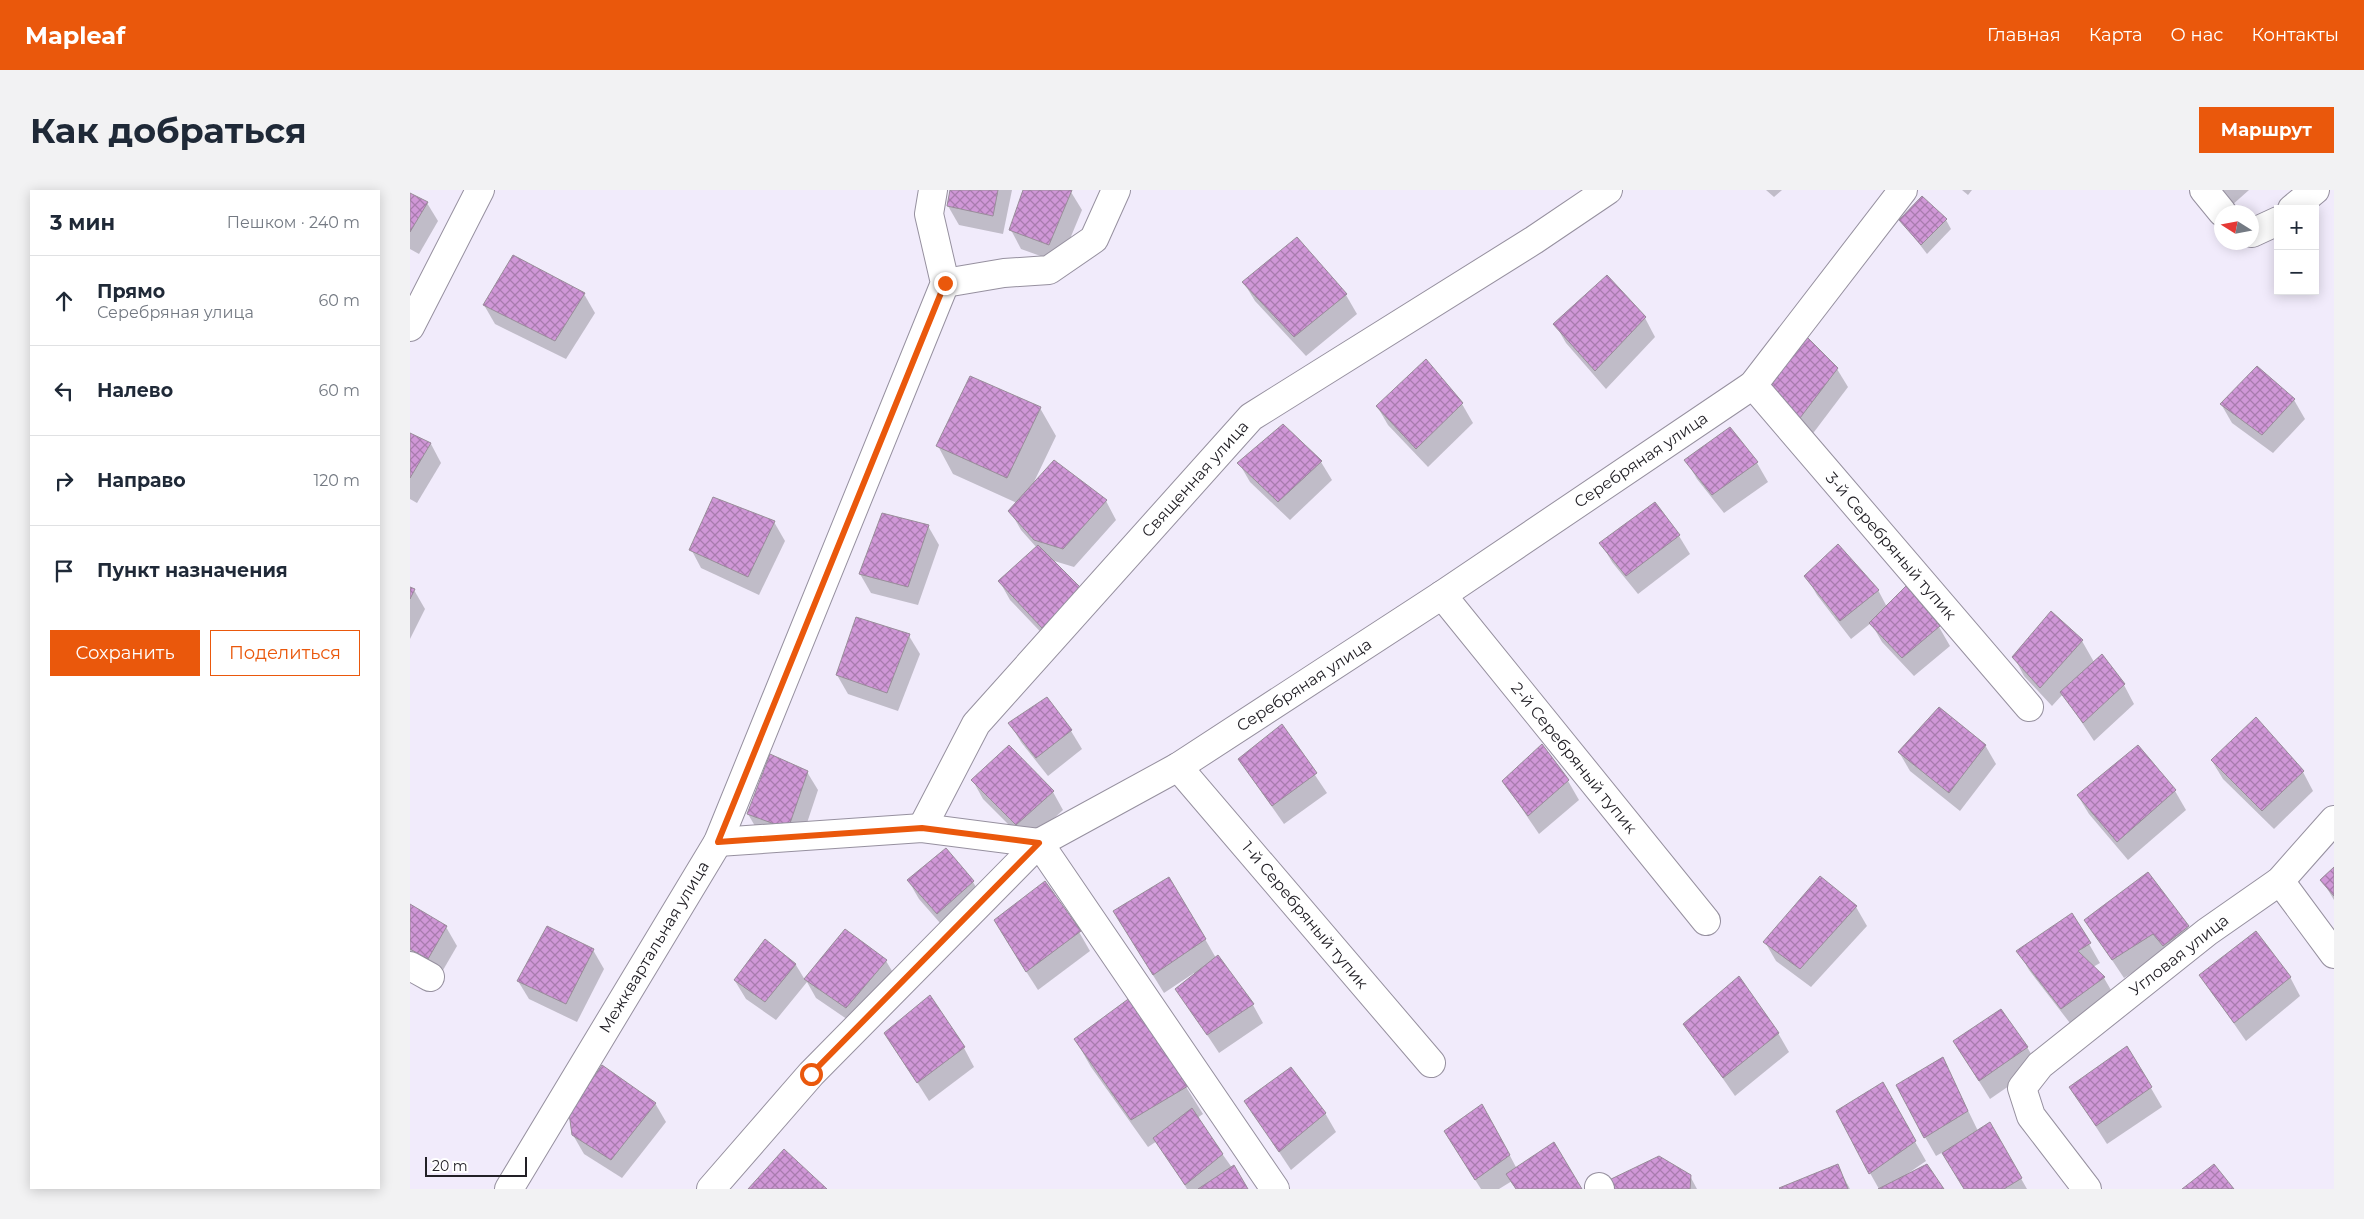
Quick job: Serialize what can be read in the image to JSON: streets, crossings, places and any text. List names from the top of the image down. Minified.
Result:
{"streets":{"street":["Серебряная улица","Священная улица","3-й Серебряный тупик","2-й Серебряный тупик","1-й Серебряный тупик","Межквартальная улица","Угловая улица"]},"crossings":[["Серебряная улица","3-й Серебряный тупик"],["Серебряная улица","2-й Серебряный тупик"],["Серебряная улица","1-й Серебряный тупик"]],"scale_bar":"20 m","north":"left","page":{"header":"Mapleaf","nav":["Главная","Карта","О нас","Контакты"],"buttons":["Маршрут",["Сохранить","Поделиться"]],"title":"Как добраться","heading":["3 мин","Пешком · 240 m"],"map_buttons":["+","−"],"list":[["Прямо","Серебряная улица","60 m"],["Налево","60 m"],["Направо","120 m"],"Пункт назначения"],"scale":"20 m"}}
